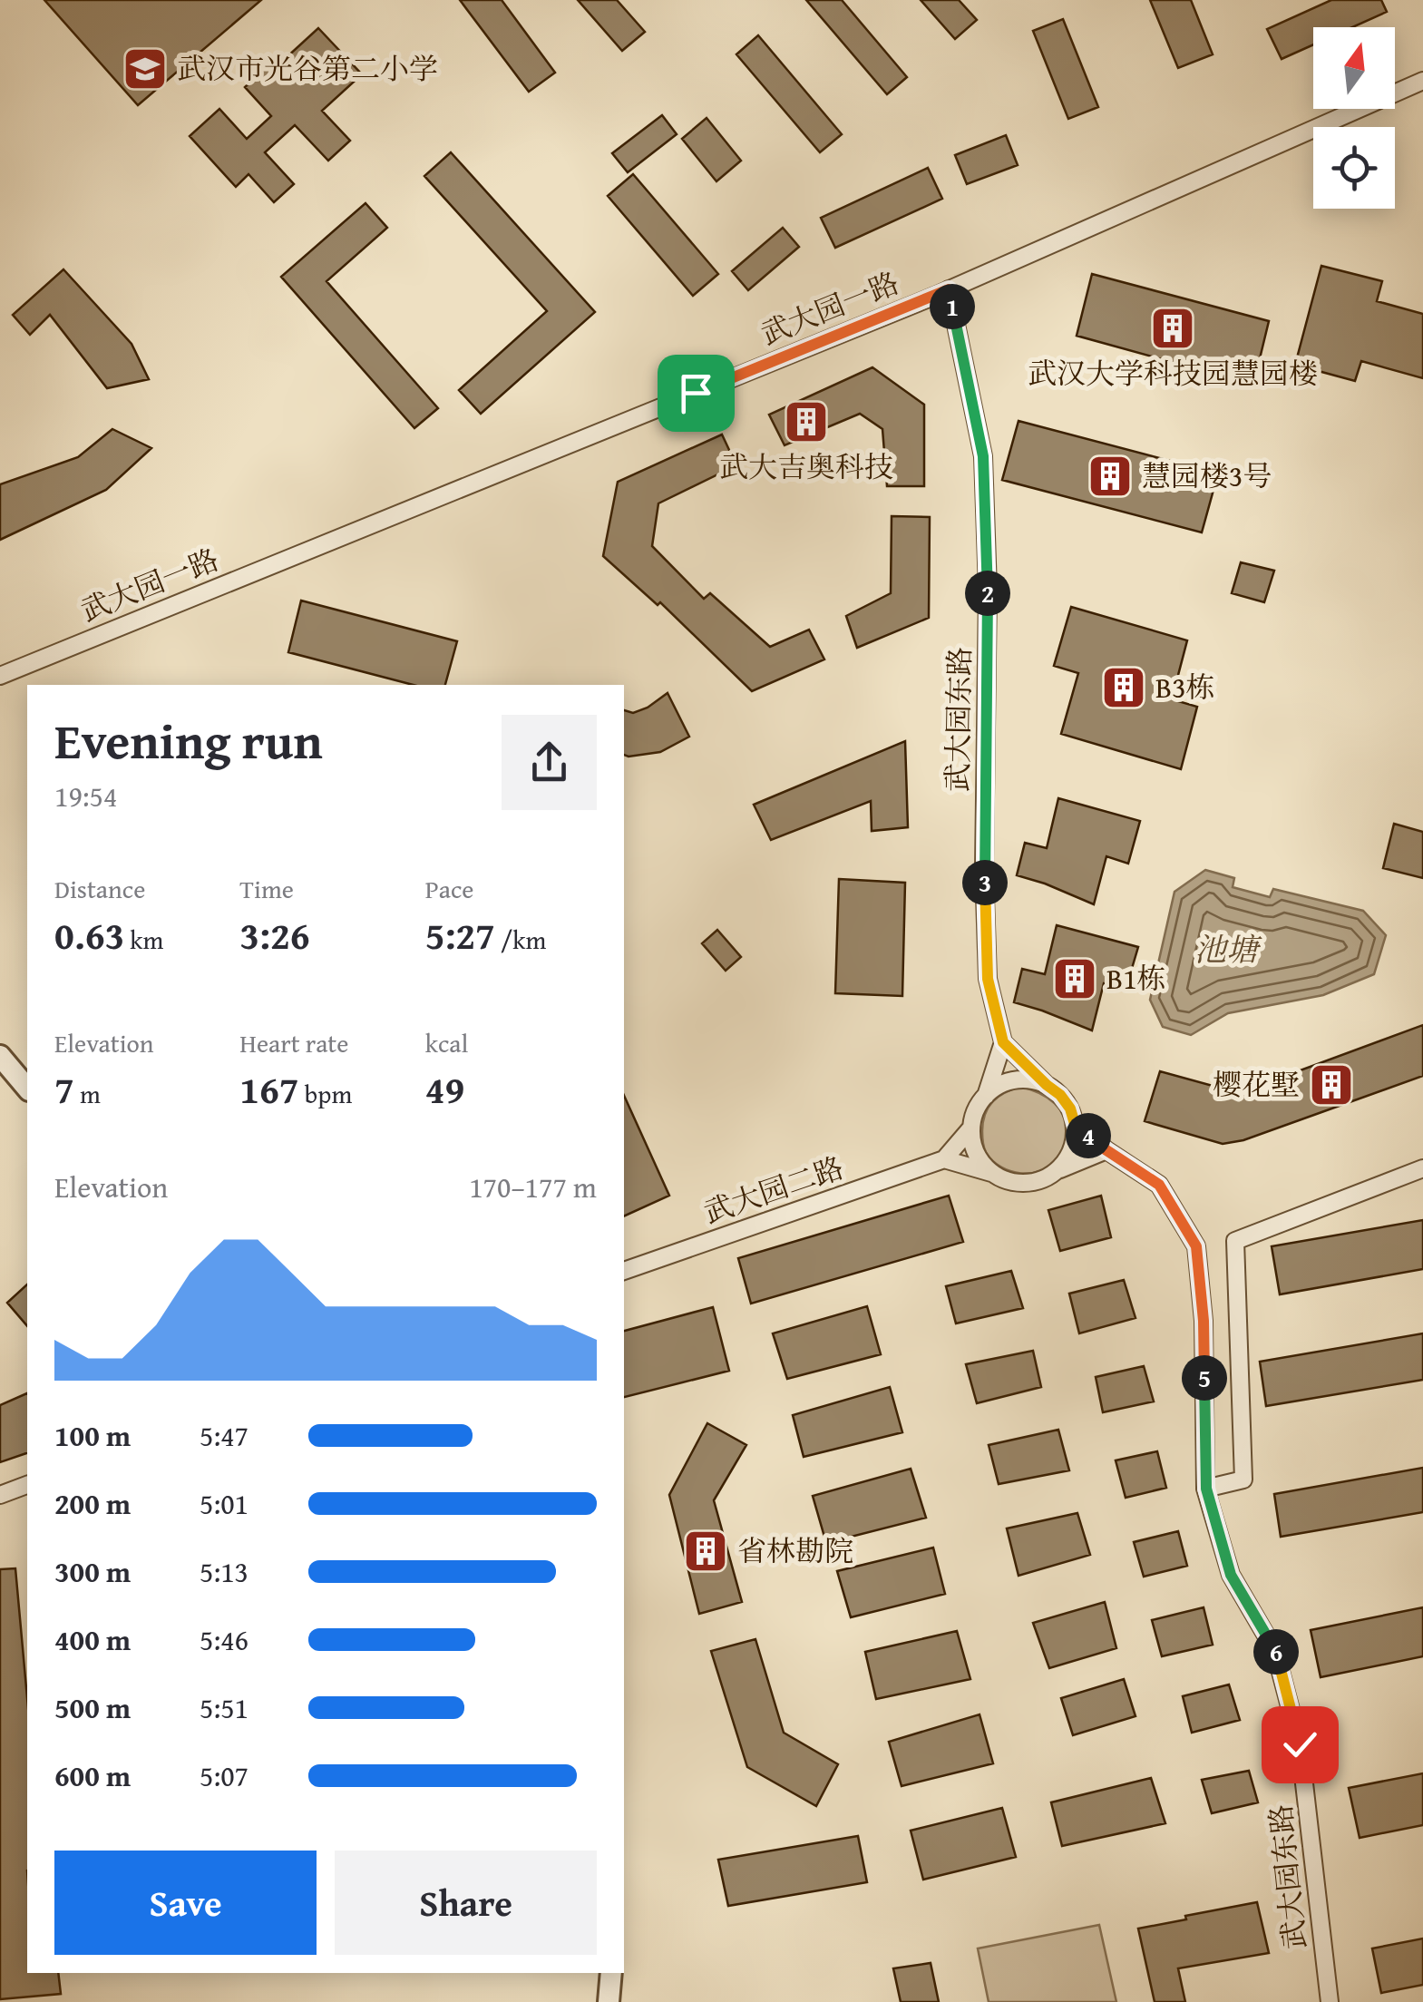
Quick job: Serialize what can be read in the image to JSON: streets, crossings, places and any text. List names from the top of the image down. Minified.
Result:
{"streets":{"street":["武大园一路","武大园东路","武大园二路"]},"crossings":[["武大园一路","武大园东路"]],"water":["池塘"],"places":{"school or university":["武汉市光谷第二小学"],"building":["武汉大学科技园慧园楼","武大吉奥科技","慧园楼3号","B3栋","B1栋","樱花墅","省林勘院"]},"north":"top","page":{"pins":["1","2","3","4","5","6"],"heading":["Evening run","19:54"],"stats":[["Distance","0.63 km"],["Time","3:26"],["Pace","5:27 /km"],["Elevation","7 m"],["Heart rate","167 bpm"],["kcal","49"]],"chart":["Elevation","170–177 m"],"list":[{"name":"100 m","note":"5:47"},{"name":"200 m","note":"5:01"},{"name":"300 m","note":"5:13"},{"name":"400 m","note":"5:46"},{"name":"500 m","note":"5:51"},{"name":"600 m","note":"5:07"}],"buttons":["Save","Share"]}}
